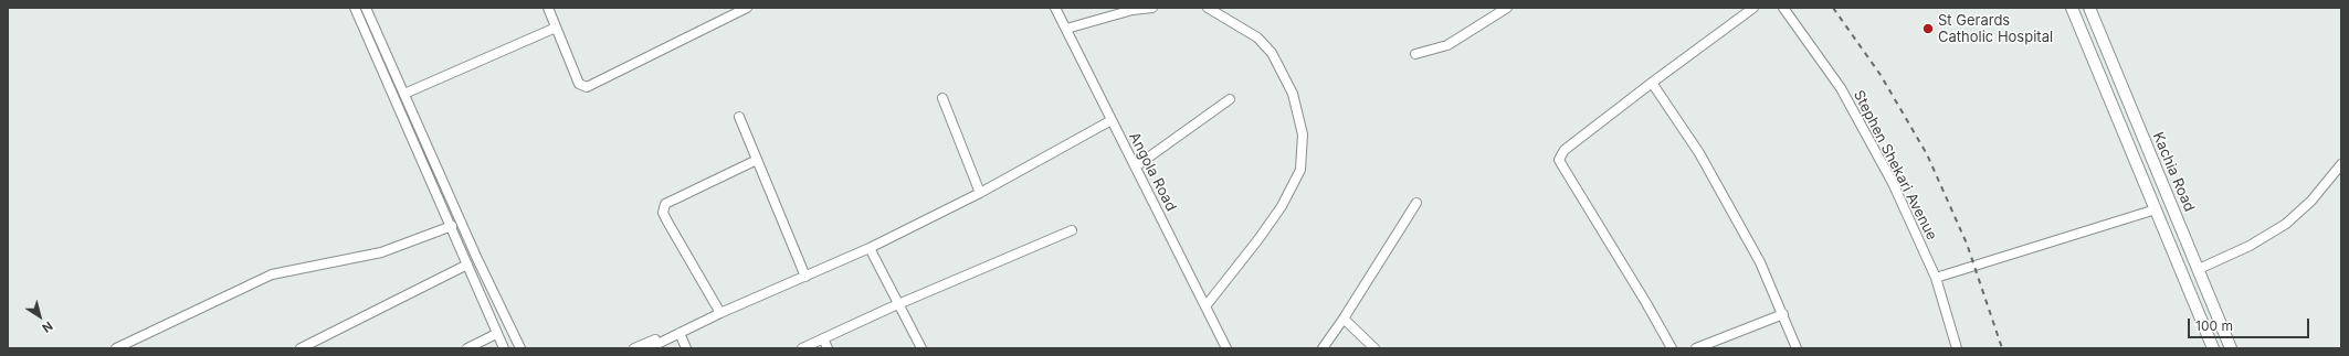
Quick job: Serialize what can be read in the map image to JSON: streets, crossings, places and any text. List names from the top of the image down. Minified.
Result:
{"streets":{"main road":["Kachia Road"],"street":["Stephen Shekari Avenue","Angola Road"]},"places":["St Gerards Catholic Hospital"],"scale_bar":"100 m","north":"bottom right"}
